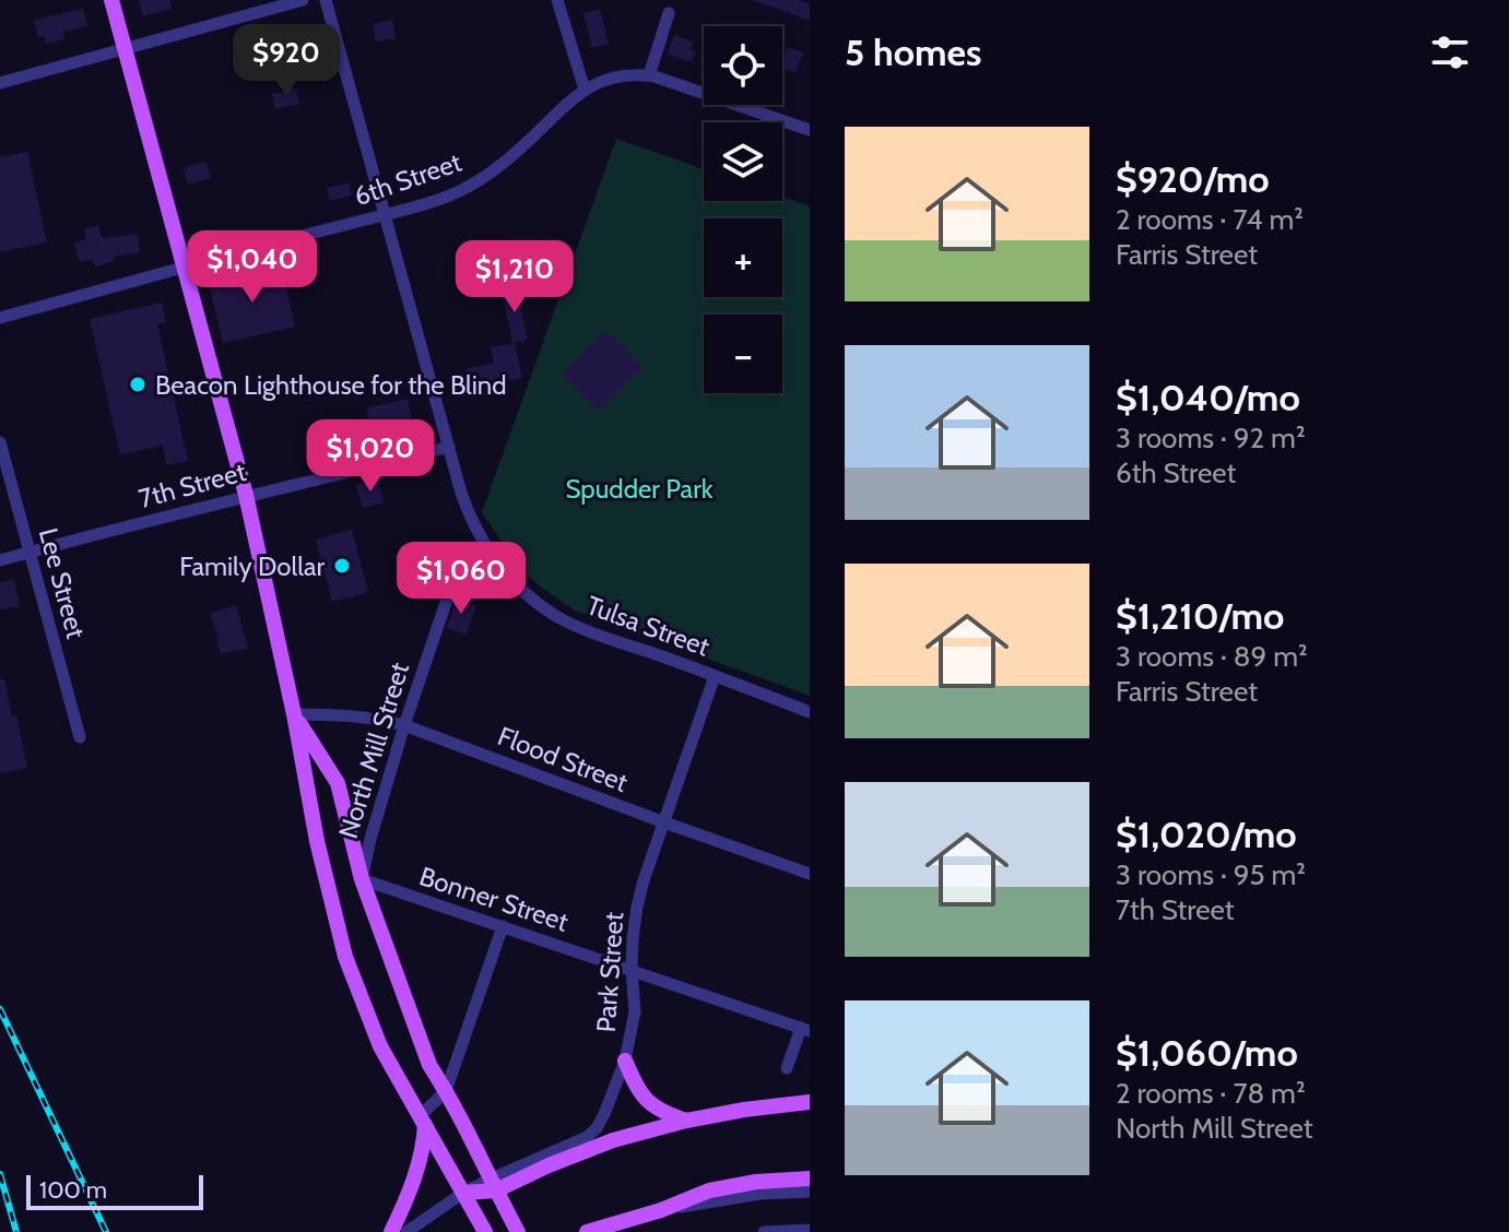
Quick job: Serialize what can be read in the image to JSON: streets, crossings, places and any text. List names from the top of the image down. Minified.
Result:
{"streets":{"street":["6th Street","7th Street","Lee Street","Tulsa Street","North Mill Street","Flood Street","Bonner Street","Park Street"]},"crossings":[["6th Street","Tulsa Street"],["7th Street","Lee Street"],["7th Street","Tulsa Street"],["Tulsa Street","North Mill Street"],["Tulsa Street","Park Street"],["North Mill Street","Flood Street"],["North Mill Street","Bonner Street"],["Flood Street","Park Street"],["Bonner Street","Park Street"]],"parks":["Spudder Park"],"places":["Beacon Lighthouse for the Blind","Family Dollar"],"scale_bar":"100 m","page":{"heading":"5 homes","price":["$920","$1,040","$1,210","$1,020","$1,060"],"map_buttons":["+","−"],"list":[{"name":"$920/mo","note":"2 rooms · 74 m² · Farris Street"},{"name":"$1,040/mo","note":"3 rooms · 92 m² · 6th Street"},{"name":"$1,210/mo","note":"3 rooms · 89 m² · Farris Street"},{"name":"$1,020/mo","note":"3 rooms · 95 m² · 7th Street"},{"name":"$1,060/mo","note":"2 rooms · 78 m² · North Mill Street"}],"scale":"100 m"}}
